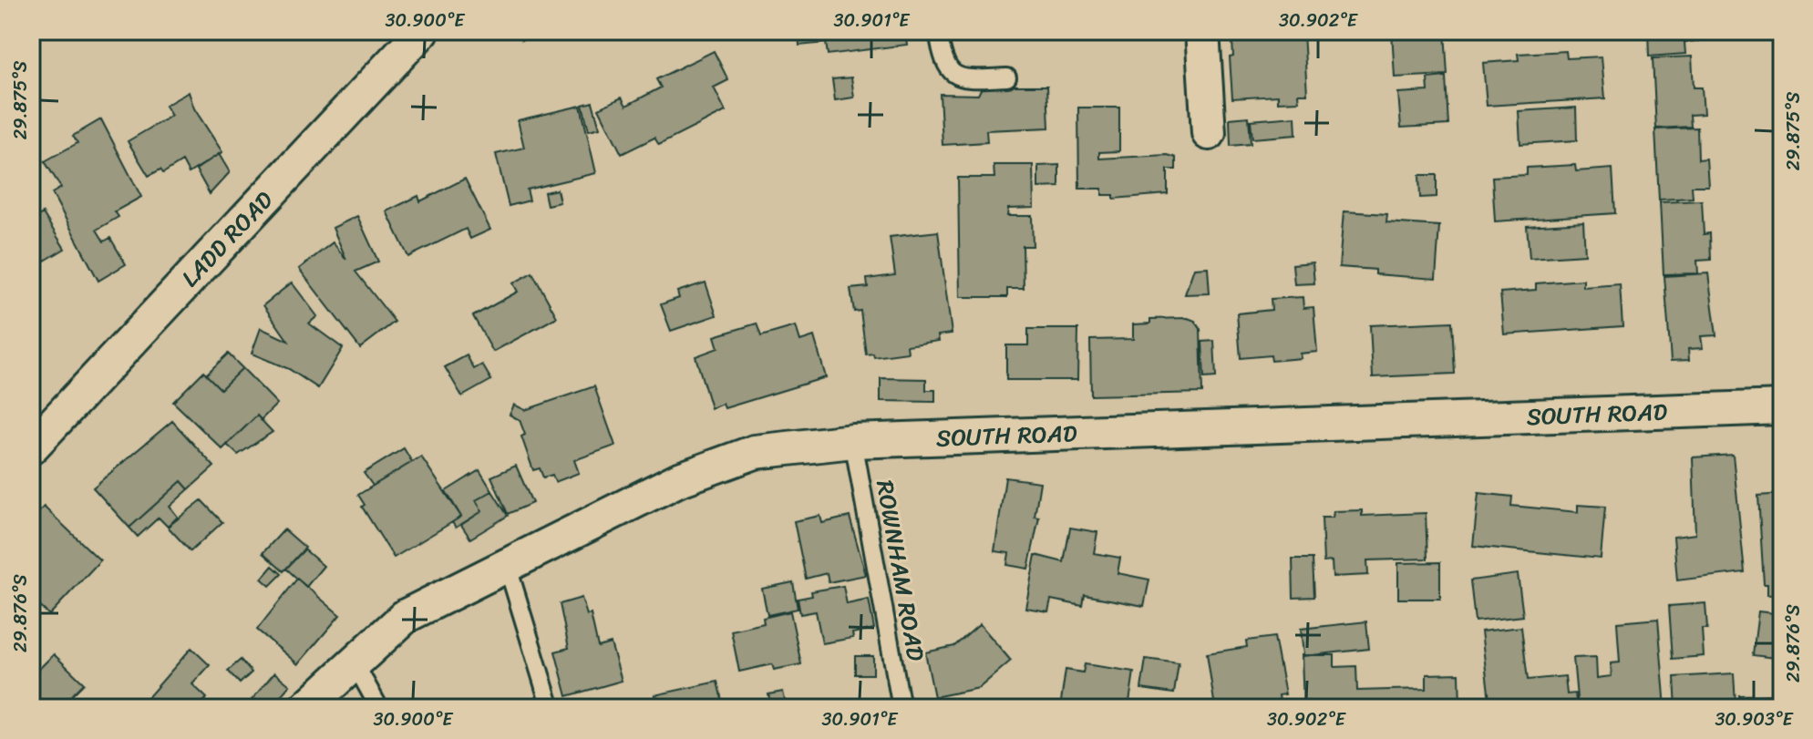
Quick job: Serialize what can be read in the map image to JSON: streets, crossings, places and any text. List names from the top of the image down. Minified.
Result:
{"streets":{"street":["LADD ROAD","SOUTH ROAD"],"lane":["ROWNHAM ROAD"]},"crossings":[["SOUTH ROAD","ROWNHAM ROAD"]],"coordinates":["30.900°E","30.901°E","30.902°E","29.875°S","29.876°S","30.903°E"]}
